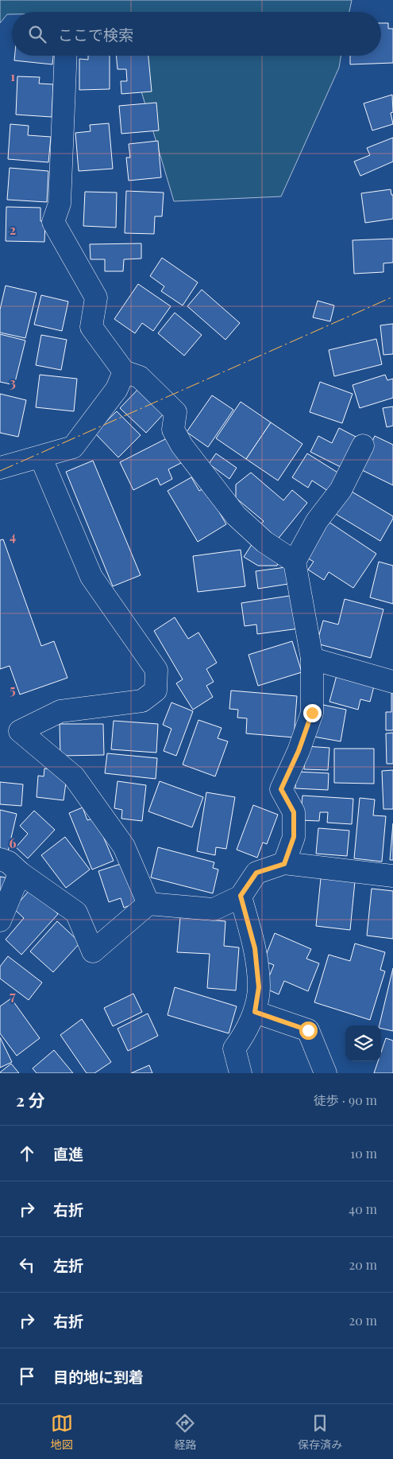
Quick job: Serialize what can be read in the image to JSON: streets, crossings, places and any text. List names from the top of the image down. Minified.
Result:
{"page":{"search":"ここで検索","heading":["2 分","徒歩 · 90 m"],"list":[["直進","10 m"],["右折","40 m"],["左折","20 m"],["右折","20 m"],"目的地に到着"],"nav":["地図","経路","保存済み"]},"grid":{"rows":["1","2","3","4","5","6","7"]}}
